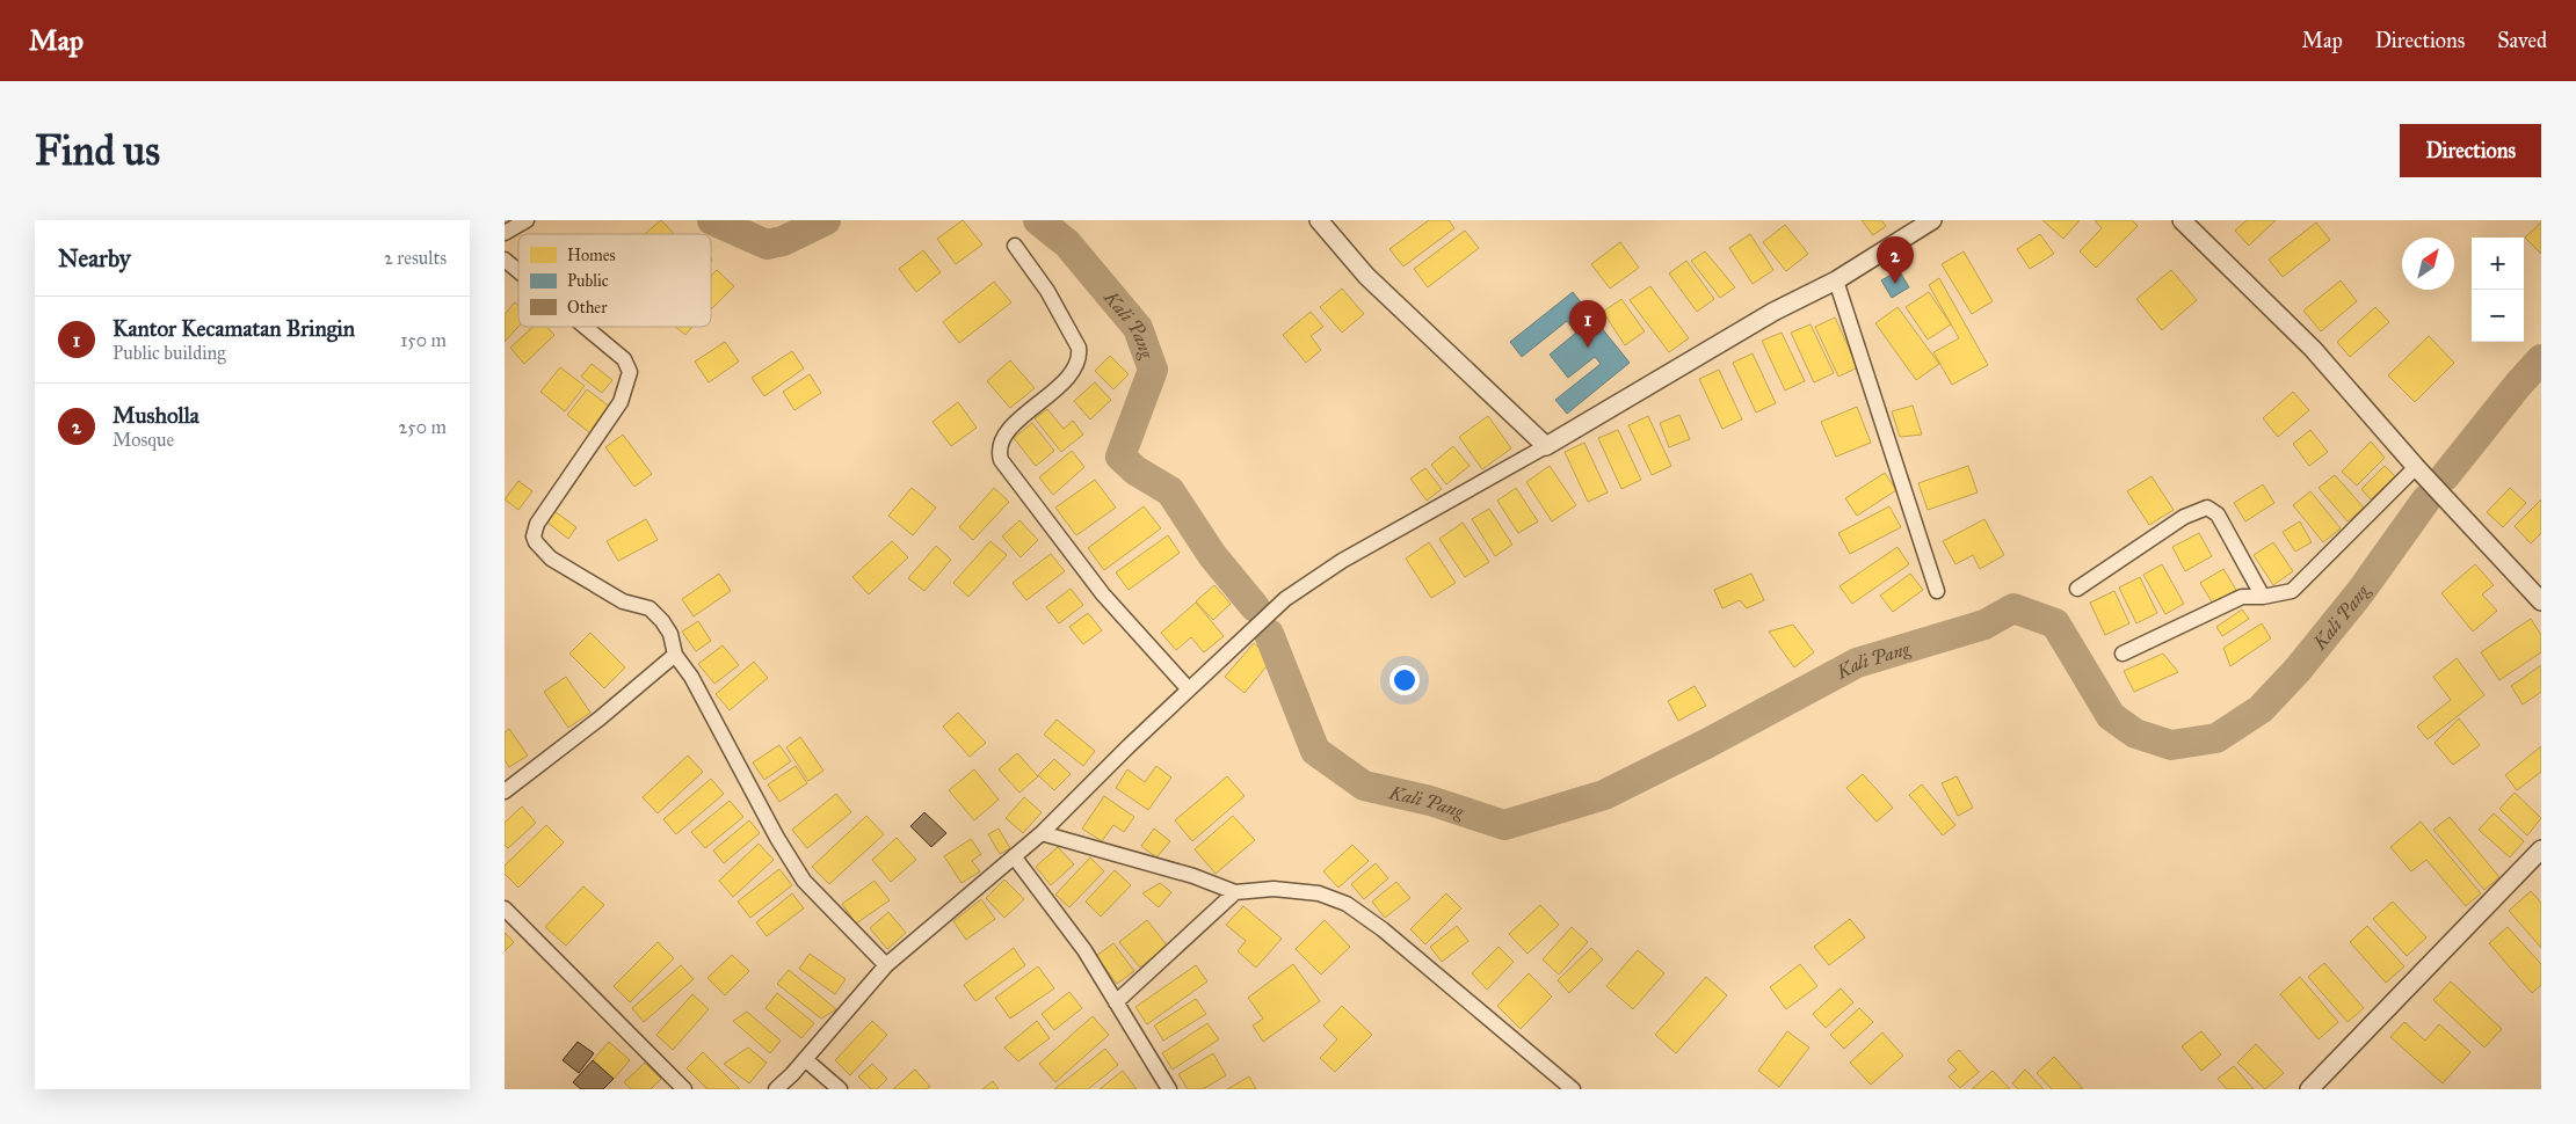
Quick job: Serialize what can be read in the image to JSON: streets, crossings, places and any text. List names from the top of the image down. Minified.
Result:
{"water":["Kali Pang"],"legend":["Homes","Public","Other"],"north":"top right","page":{"header":"Map","nav":["Map","Directions","Saved"],"buttons":"Directions","title":"Find us","heading":["Nearby","2 results"],"pins":["2","1"],"map_buttons":["+","−"],"list":[{"mark":"1","name":"Kantor Kecamatan Bringin","note":"Public building","value":"150 m"},{"mark":"2","name":"Musholla","note":"Mosque","value":"250 m"}]}}
